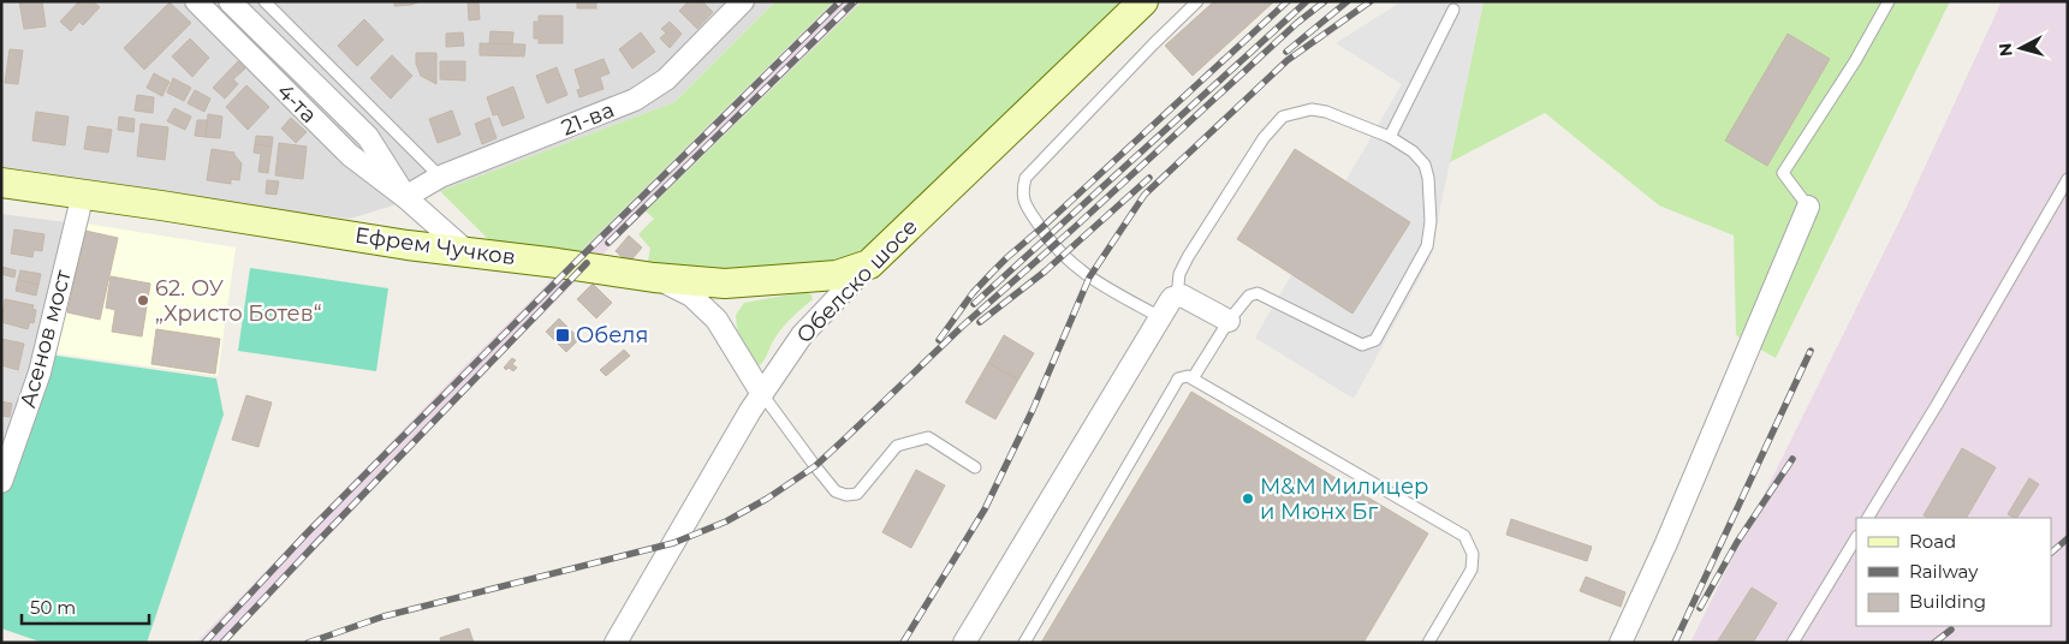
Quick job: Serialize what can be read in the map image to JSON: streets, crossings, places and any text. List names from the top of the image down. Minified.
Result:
{"streets":{"street":["4-та","21-ва","Ефрем Чучков","Обелско шосе","Асенов мост"]},"crossings":[["4-та","21-ва"],["4-та","Ефрем Чучков"],["Ефрем Чучков","Обелско шосе"],["Ефрем Чучков","Асенов мост"]],"places":{"other":["62. ОУ „Христо Ботев“","М&M Mилицер и Мюнх Бг"],"transit":["Обеля"]},"legend":["Road","Railway","Building"],"scale_bar":"50 m","north":"left"}
